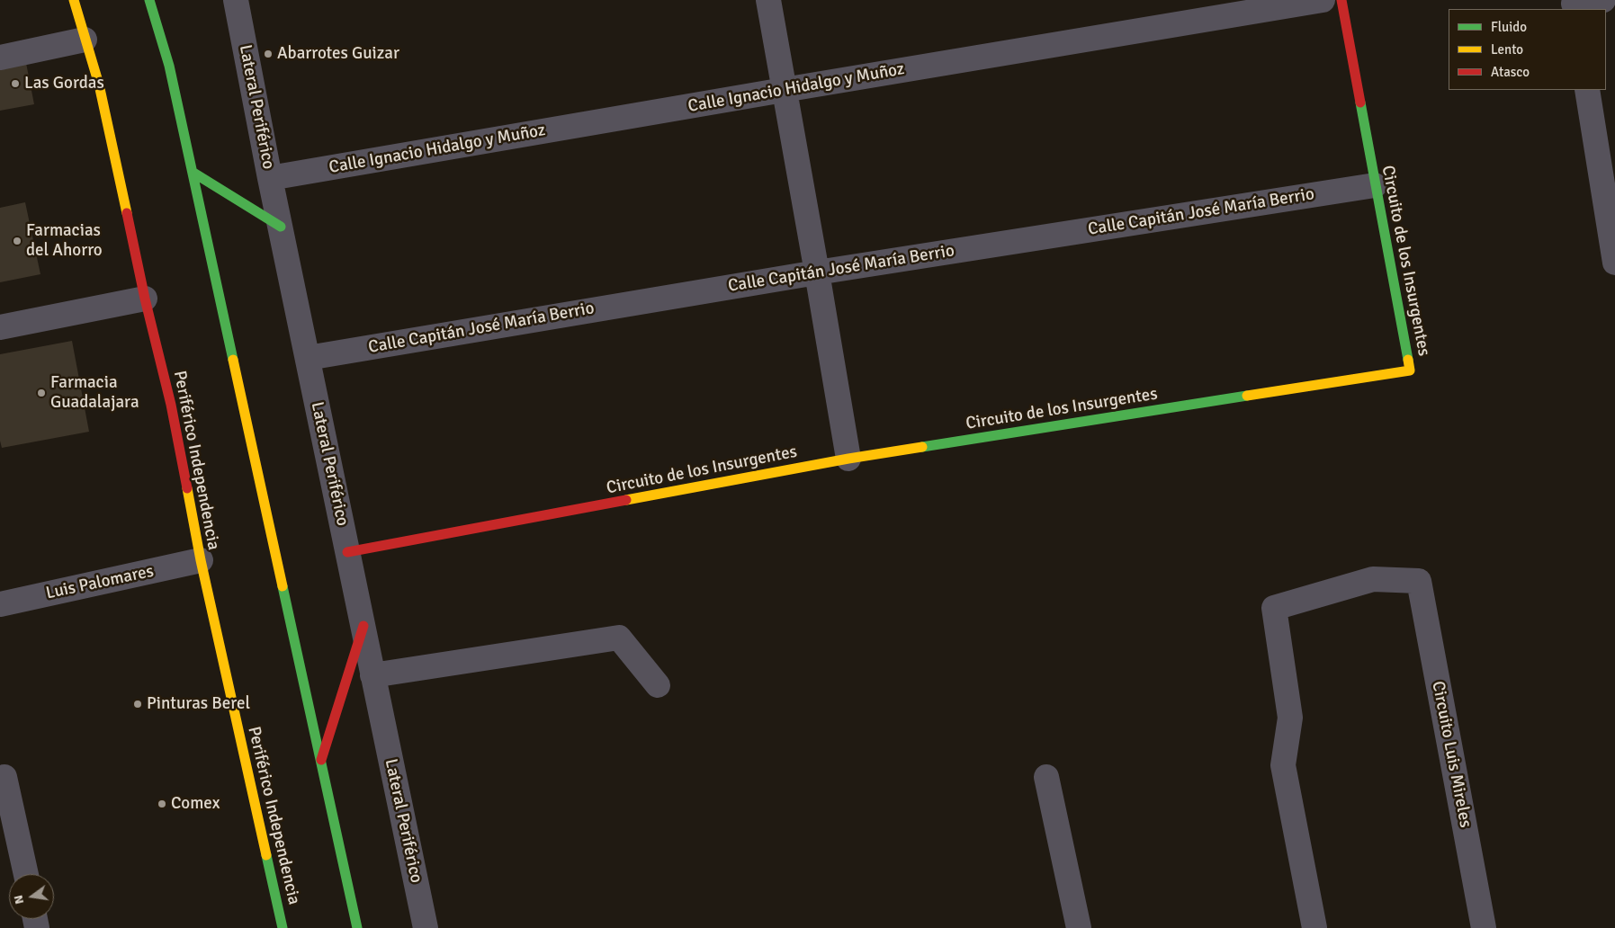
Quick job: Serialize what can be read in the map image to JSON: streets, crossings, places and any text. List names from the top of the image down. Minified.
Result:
{"streets":{"main road":["Circuito de los Insurgentes","Periférico Independencia"],"street":["Calle Ignacio Hidalgo y Muñoz","Lateral Periférico","Calle Capitán José María Berrio","Luis Palomares","Circuito Luis Mireles"]},"crossings":[["Calle Ignacio Hidalgo y Muñoz","Lateral Periférico"],["Lateral Periférico","Calle Capitán José María Berrio"],["Lateral Periférico","Circuito de los Insurgentes"],["Calle Capitán José María Berrio","Circuito de los Insurgentes"],["Periférico Independencia","Luis Palomares"]],"places":["Abarrotes Guizar","Las Gordas","Farmacias del Ahorro","Farmacia Guadalajara","Pinturas Berel","Comex"],"legend":["Fluido","Lento","Atasco"],"north":"left"}
